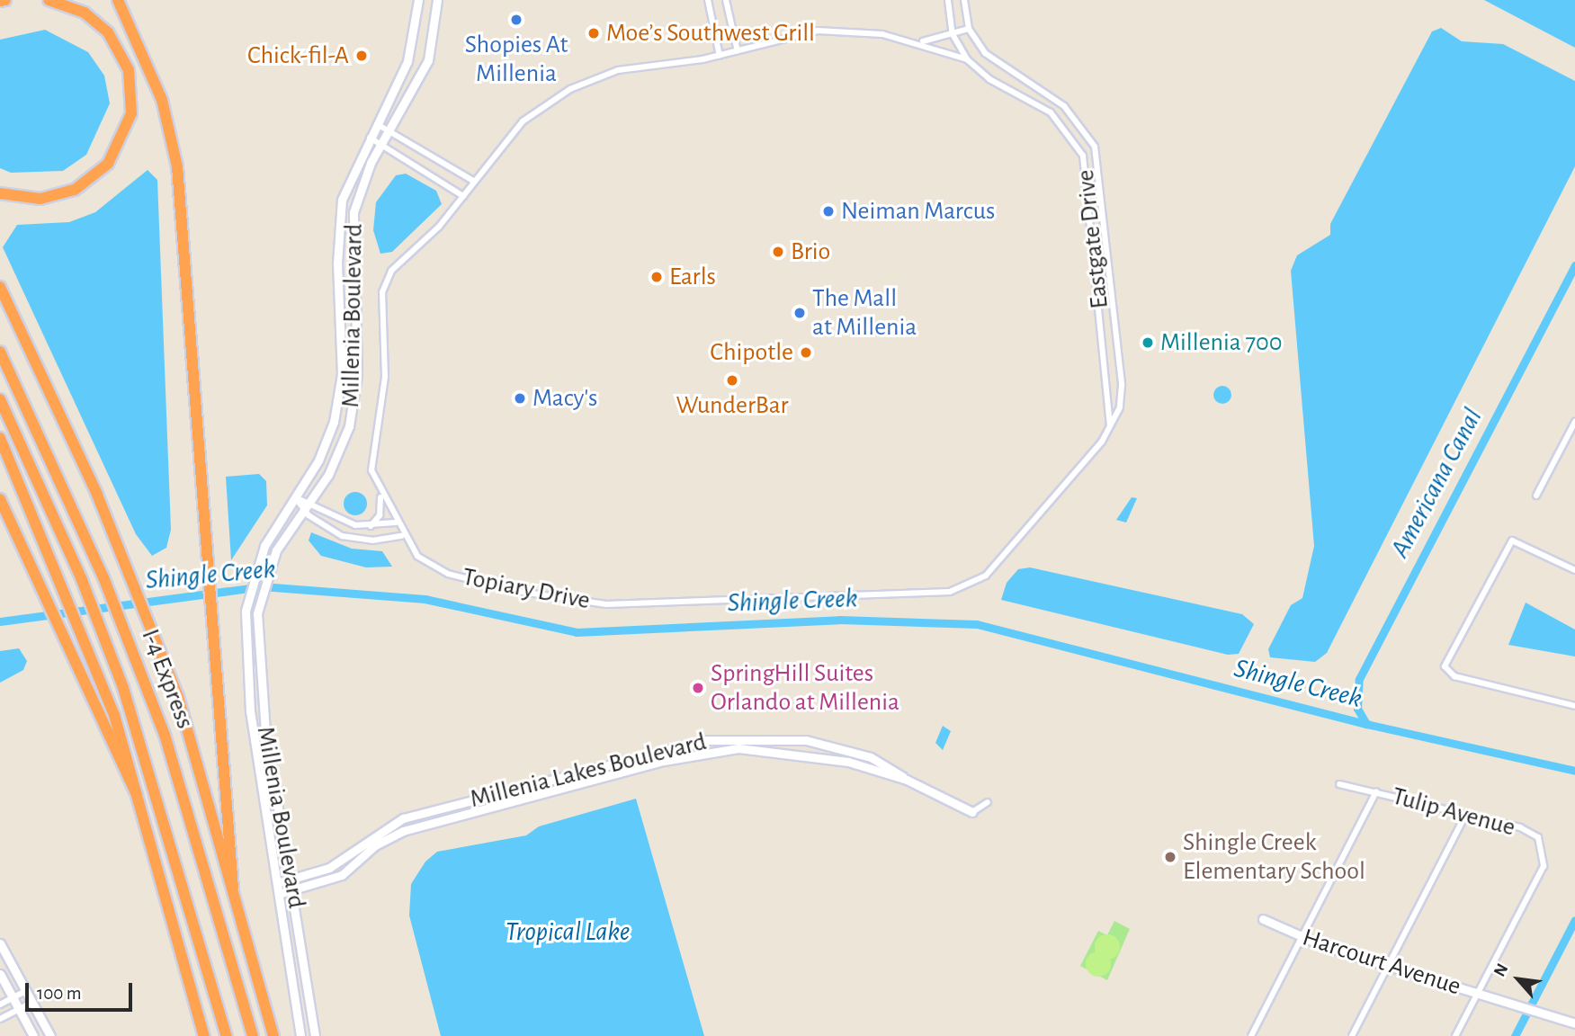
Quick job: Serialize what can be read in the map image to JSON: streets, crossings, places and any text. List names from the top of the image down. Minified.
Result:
{"streets":{"highway":["I-4 Express"],"street":["Eastgate Drive","Millenia Boulevard","Topiary Drive","Millenia Lakes Boulevard","Tulip Avenue","Harcourt Avenue"]},"crossings":[["Eastgate Drive","Topiary Drive"],["Millenia Boulevard","Millenia Lakes Boulevard"],["Tulip Avenue","Harcourt Avenue"]],"water":["Americana Canal","Shingle Creek","Tropical Lake"],"places":["Shopies At Millenia","Moe’s Southwest Grill","Chick-fil-A","Neiman Marcus","Brio","Earls","The Mall at Millenia","Millenia 700","Chipotle","WunderBar","Macy's","SpringHill Suites Orlando at Millenia","Shingle Creek Elementary School"],"scale_bar":"100 m","north":"top left"}
